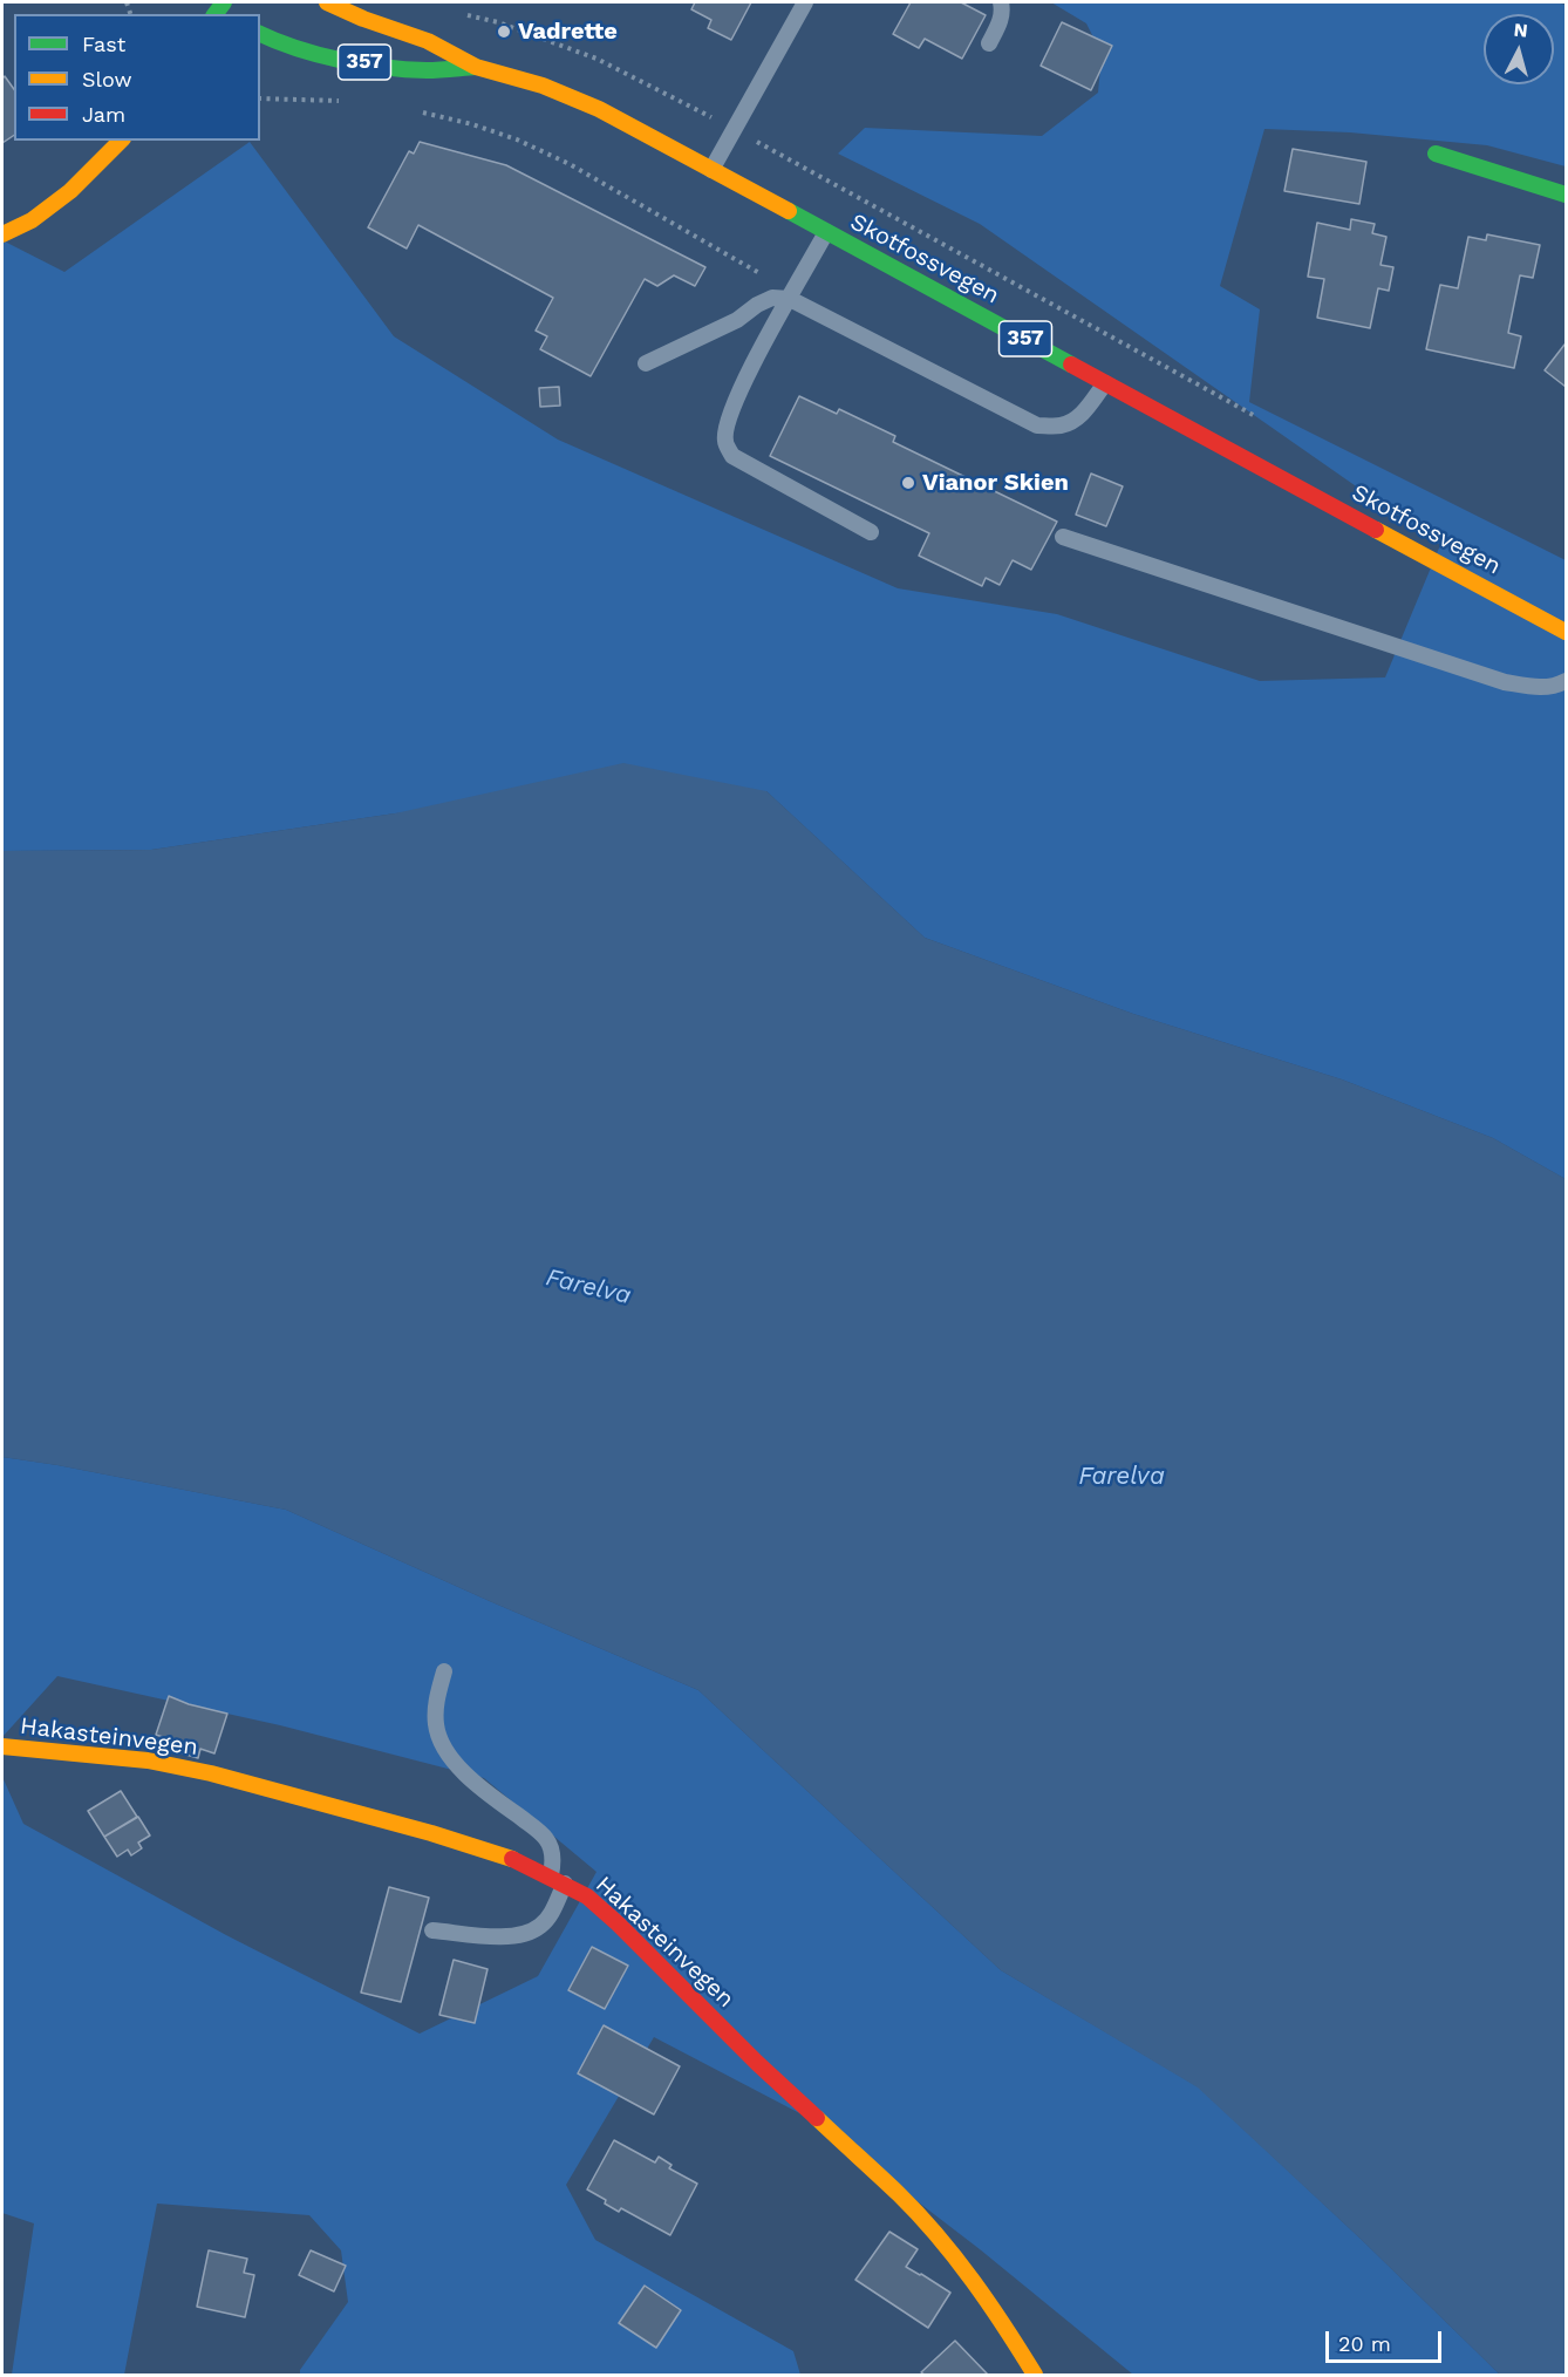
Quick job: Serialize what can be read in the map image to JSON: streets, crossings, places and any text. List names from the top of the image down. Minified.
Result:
{"streets":{"main road":["357","Skotfossvegen","Hakasteinvegen"]},"water":["Farelva"],"places":["Vadrette","Vianor Skien"],"legend":["Fast","Slow","Jam"],"scale_bar":"20 m","north":"top"}
